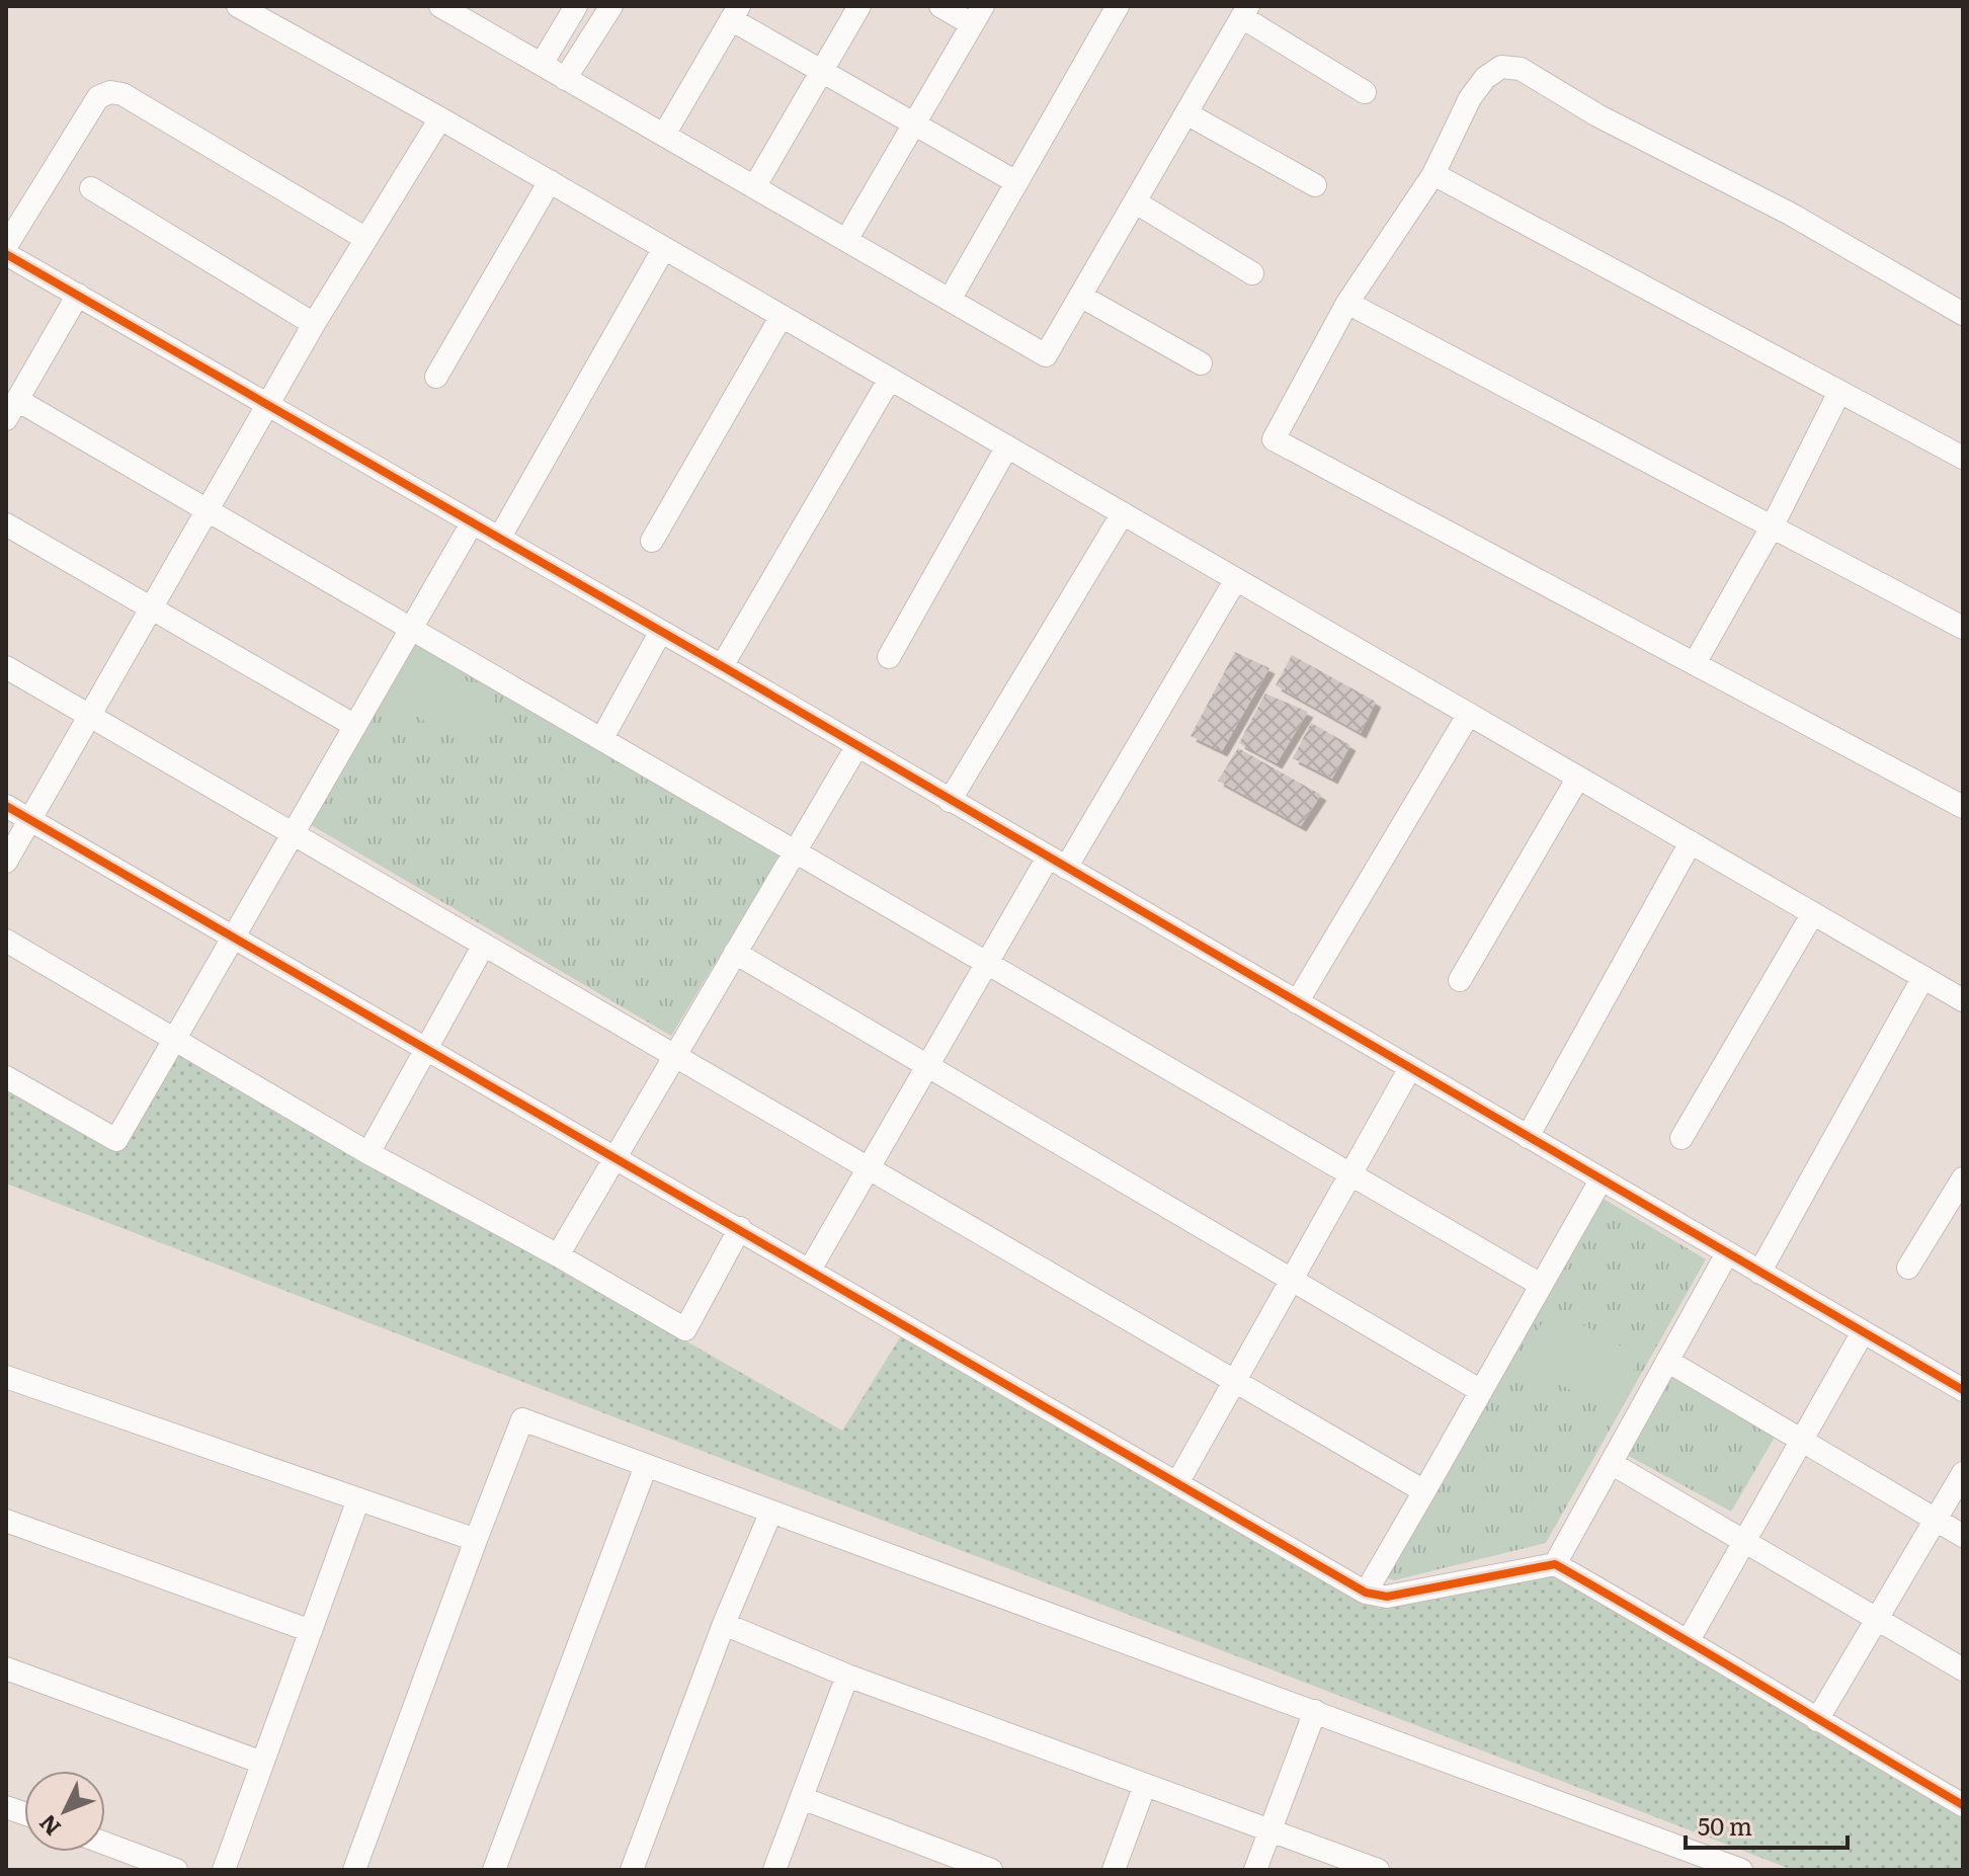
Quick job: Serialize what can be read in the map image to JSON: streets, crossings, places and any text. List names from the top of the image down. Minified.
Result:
{"scale_bar":"50 m","north":"bottom left"}
